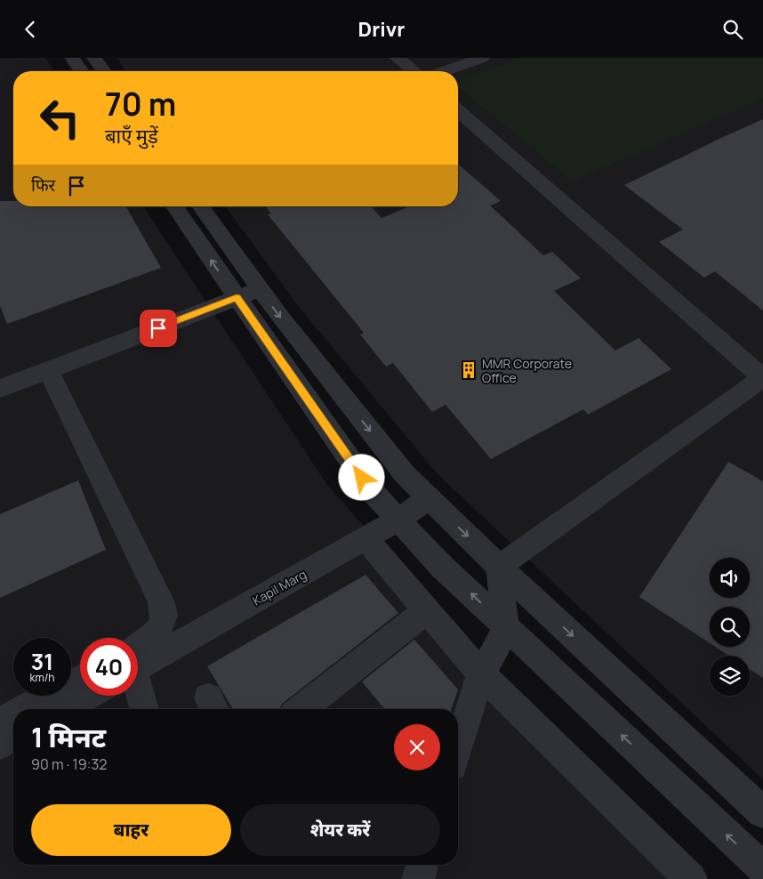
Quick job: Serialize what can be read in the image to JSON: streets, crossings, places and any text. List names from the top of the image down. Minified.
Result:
{"streets":{"street":["Kapil Marg"]},"places":{"building":["MMR Corporate Office"]},"page":{"header":"Drivr","turn":["70 m","बाएँ मुड़ें"],"then":"फिर","speed":"31 km/h","limit":"40","heading":["1 मिनट","90 m · 19:32"],"buttons":["बाहर","शेयर करें"]}}
